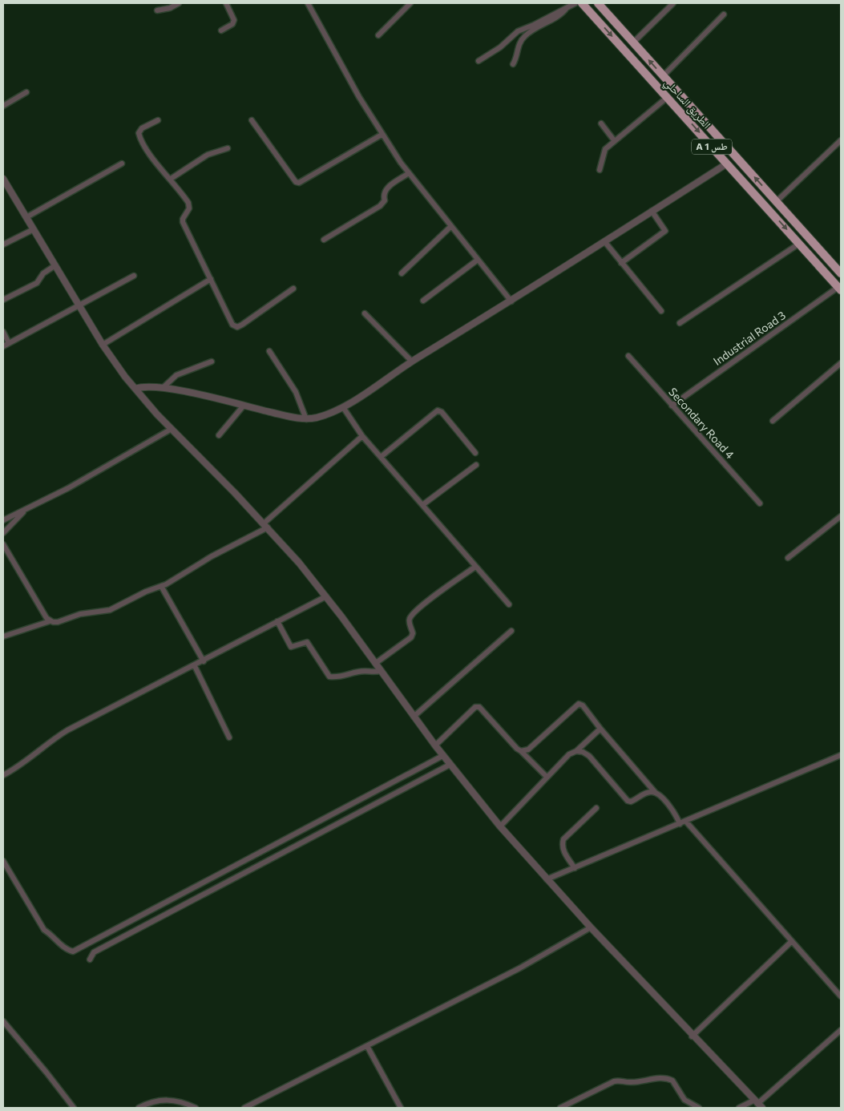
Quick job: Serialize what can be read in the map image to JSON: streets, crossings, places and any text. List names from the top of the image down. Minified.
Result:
{"streets":{"highway":["الطريق الساحلي","A 1 طس"],"street":["Industrial Road 3","Secondary Road 4"]},"crossings":[["الطريق الساحلي","Industrial Road 3"],["Industrial Road 3","Secondary Road 4"]]}
